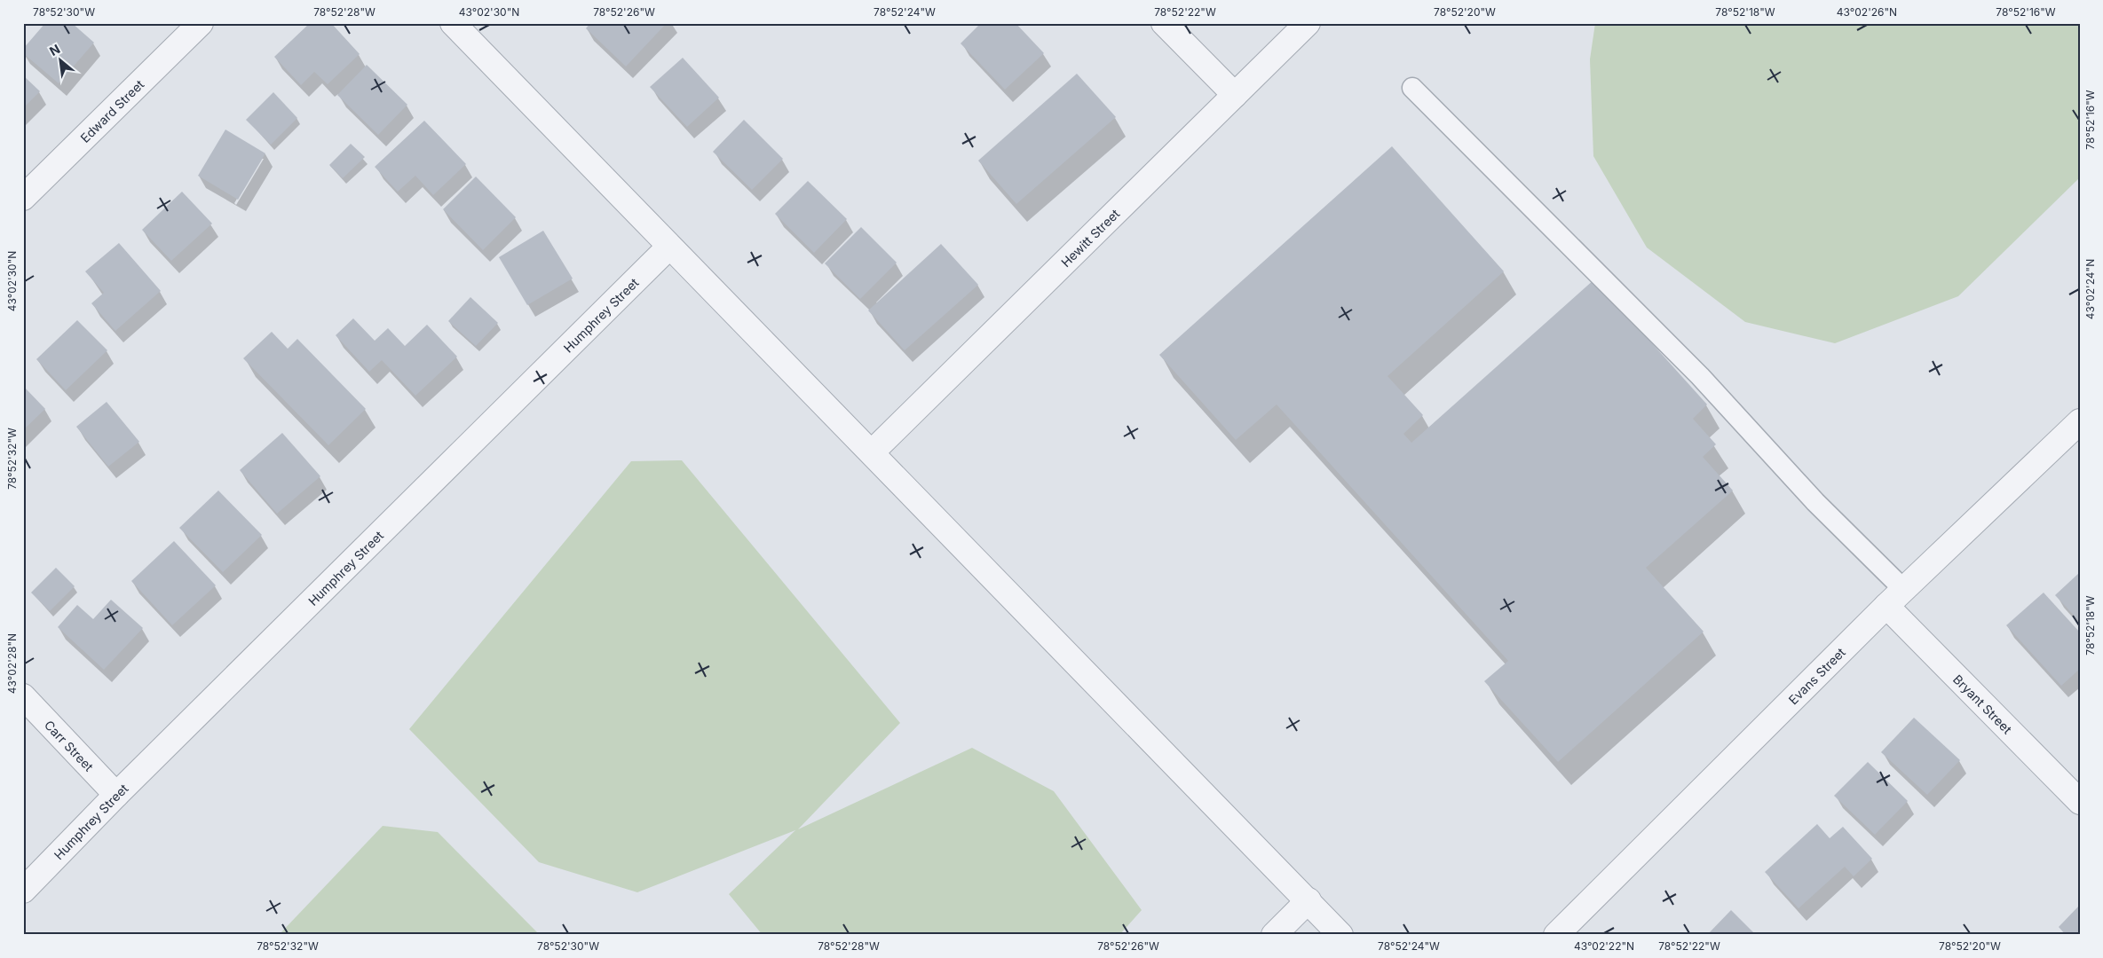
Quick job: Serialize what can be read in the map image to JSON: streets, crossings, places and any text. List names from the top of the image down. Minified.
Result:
{"streets":{"street":["Edward Street","Hewitt Street","Humphrey Street","Evans Street","Bryant Street","Carr Street"]},"crossings":[["Humphrey Street","Carr Street"],["Evans Street","Bryant Street"]],"north":"top left","coordinates":["78°52'30\"W","78°52'28\"W","43°02'30\"N","78°52'26\"W","78°52'24\"W","78°52'22\"W","78°52'20\"W","78°52'18\"W","43°02'26\"N","78°52'16\"W","43°02'24\"N","78°52'32\"W","43°02'28\"N","43°02'22\"N"]}
